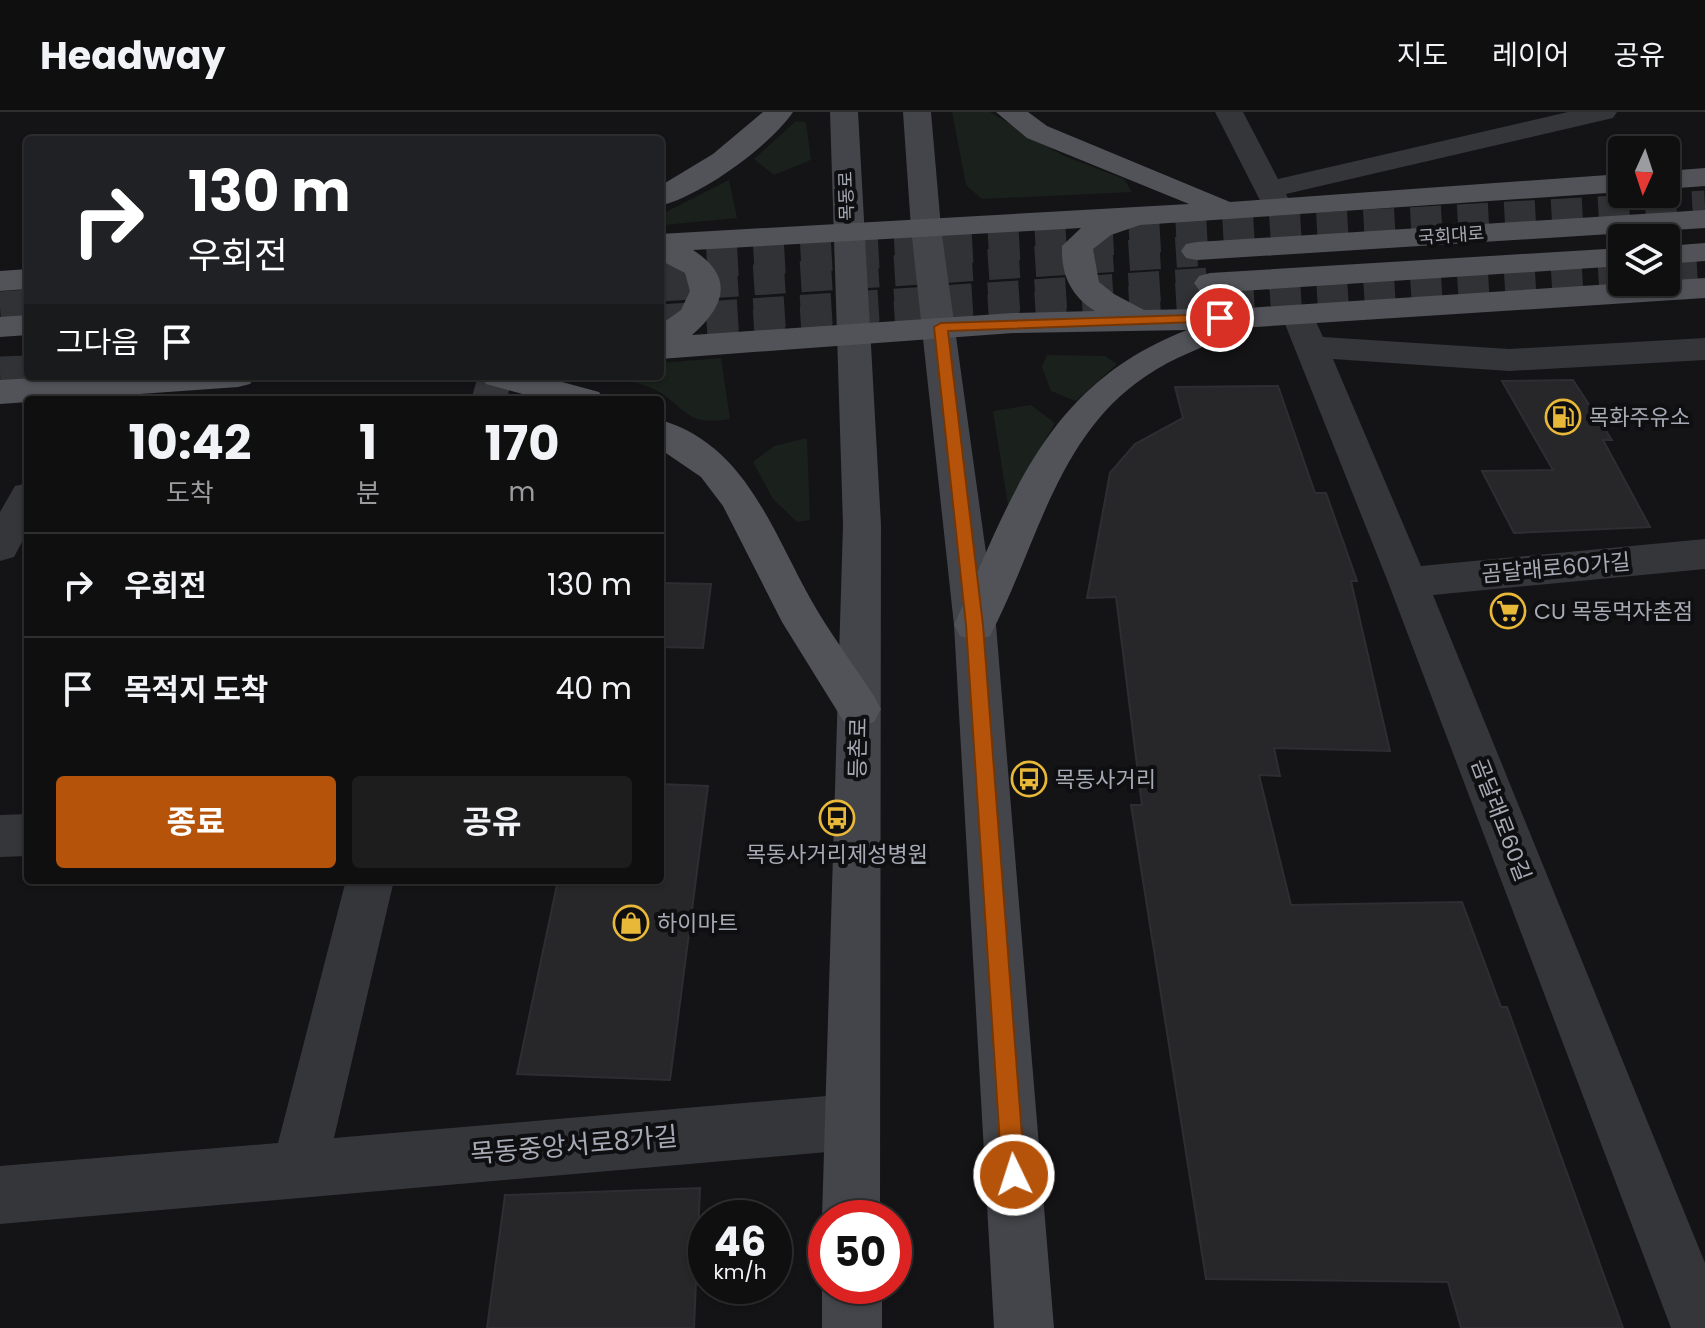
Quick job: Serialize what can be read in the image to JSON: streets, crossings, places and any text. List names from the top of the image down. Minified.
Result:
{"streets":{"main road":["목동로","국회대로","등촌로"],"street":["곰달래로60가길","곰달래로60길","목동중앙서로8가길"]},"crossings":[["목동로","등촌로"],["곰달래로60가길","곰달래로60길"],["등촌로","목동중앙서로8가길"]],"places":{"fuel station":["목화주유소"],"supermarket":["CU 목동먹자촌점"],"bus stop":["목동사거리","목동사거리제성병원"],"shop":["하이마트"]},"north":"bottom","page":{"header":"Headway","nav":["지도","레이어","공유"],"turn":["130 m","우회전"],"then":"그다음","eta":["10:42","도착","1","분","170","m"],"list":[{"name":"우회전","value":"130 m"},{"name":"목적지 도착","value":"40 m"}],"buttons":["종료","공유"],"speed":"46 km/h","limit":"50"}}
